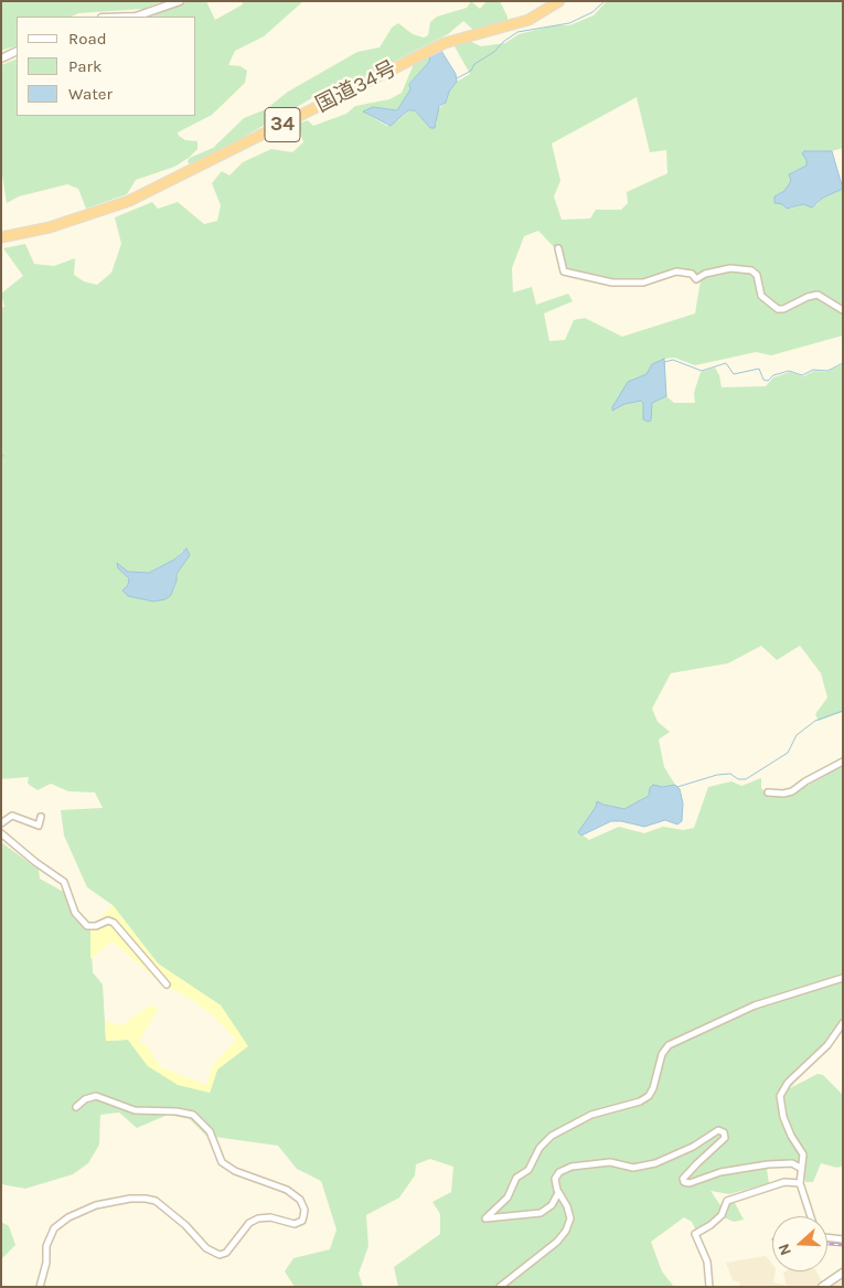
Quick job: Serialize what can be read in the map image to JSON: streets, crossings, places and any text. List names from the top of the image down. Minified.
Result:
{"streets":{"highway":["国道34号","34"]},"legend":["Road","Park","Water"],"north":"left"}
